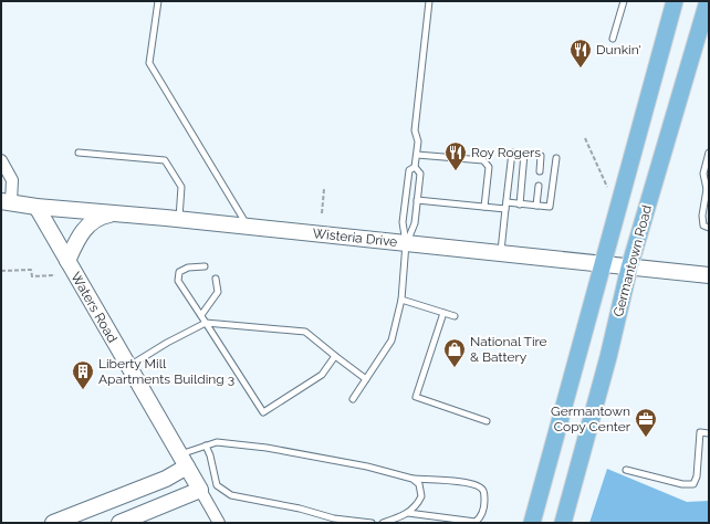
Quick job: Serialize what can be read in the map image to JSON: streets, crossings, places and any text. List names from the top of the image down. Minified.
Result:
{"streets":{"main road":["Germantown Road"],"street":["Wisteria Drive","Waters Road"]},"crossings":[["Wisteria Drive","Germantown Road"],["Wisteria Drive","Waters Road"]],"places":{"restaurant":["Dunkin'","Roy Rogers"],"shop":["National Tire & Battery"],"building":["Liberty Mill Apartments Building 3"],"office":["Germantown Copy Center"]}}
